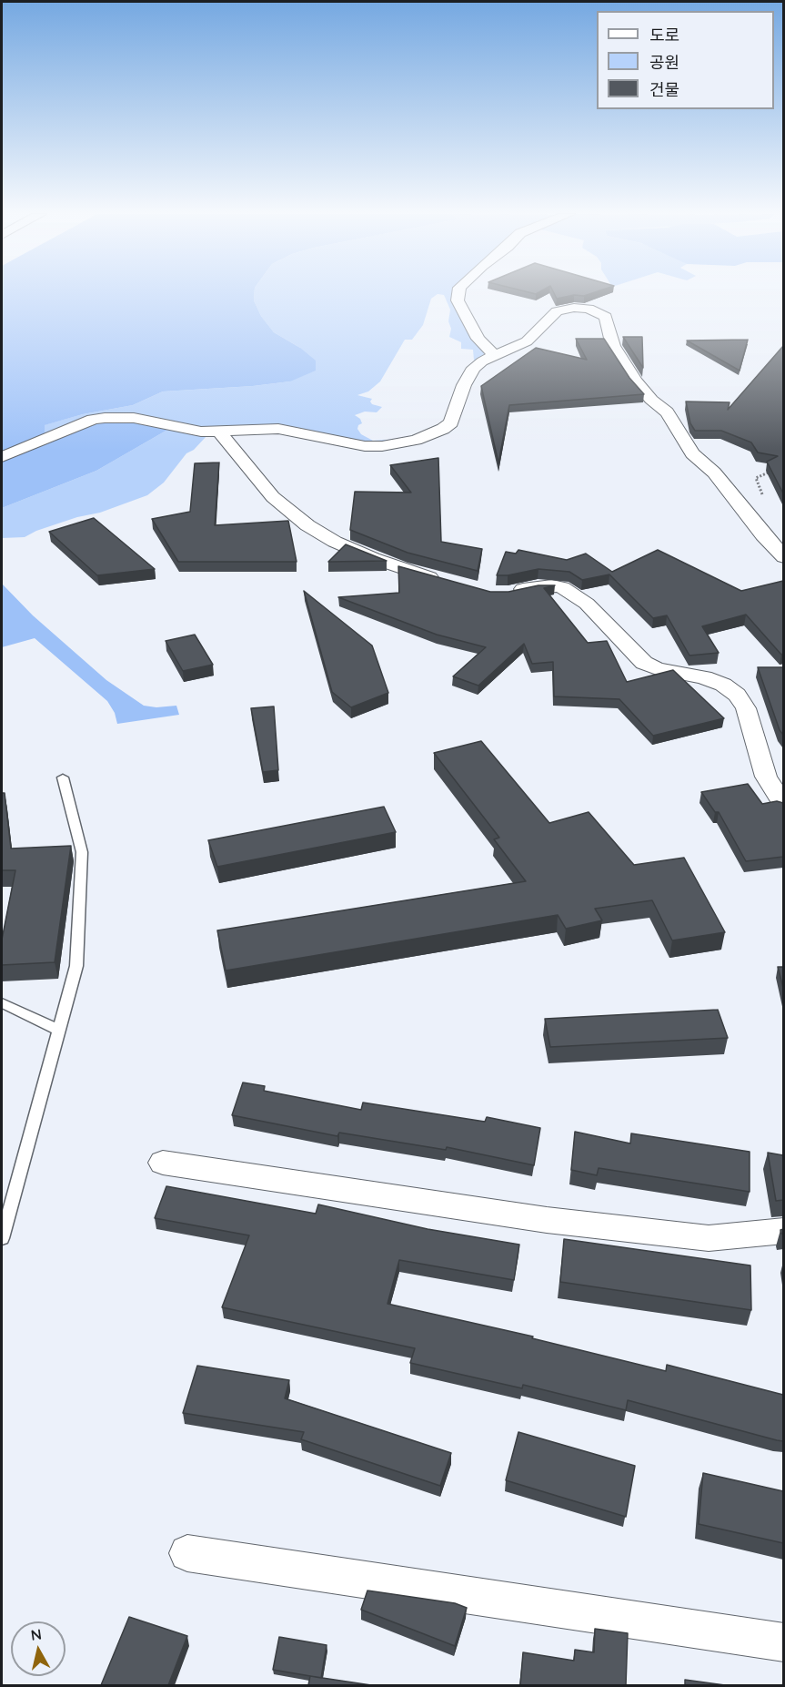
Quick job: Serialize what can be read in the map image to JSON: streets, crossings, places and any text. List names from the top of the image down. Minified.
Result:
{"legend":["도로","공원","건물"],"north":"top"}
